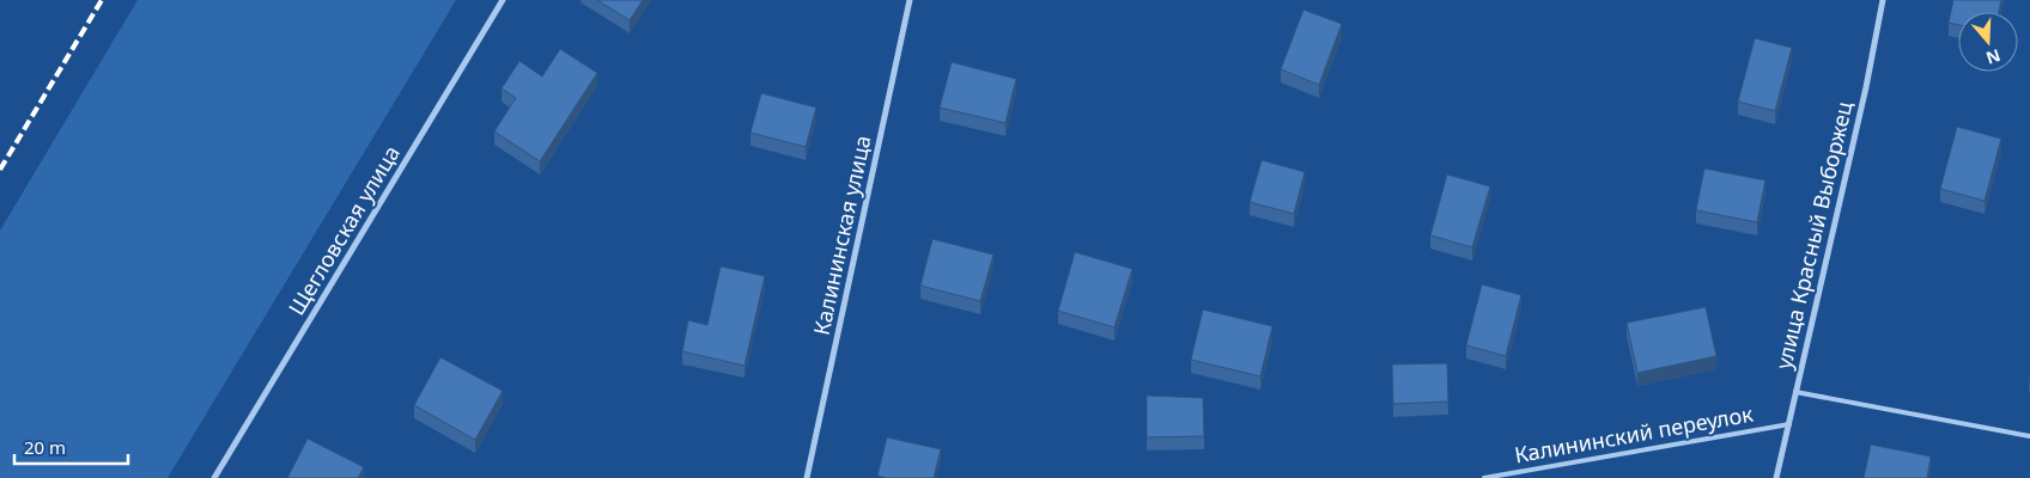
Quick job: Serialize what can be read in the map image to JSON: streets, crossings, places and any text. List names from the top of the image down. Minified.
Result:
{"streets":{"street":["Щегловская улица","Калининская улица","улица Красный Выборжец"],"lane":["Калининский переулок"]},"crossings":[["улица Красный Выборжец","Калининский переулок"]],"scale_bar":"20 m","north":"bottom"}
